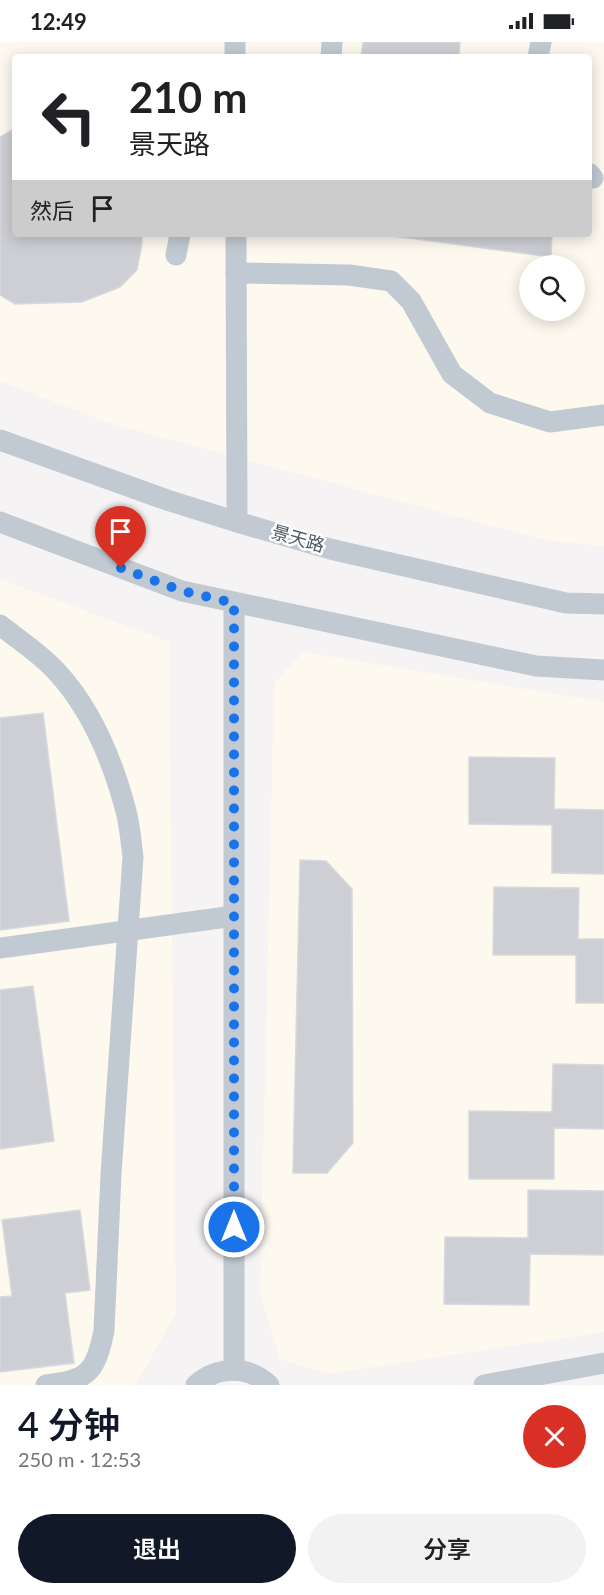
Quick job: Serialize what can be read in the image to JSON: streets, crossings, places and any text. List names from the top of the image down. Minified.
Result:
{"streets":{"street":["景天路"]},"page":{"status":"12:49","turn":["210 m","景天路"],"then":"然后","heading":["4 分钟","250 m · 12:53"],"buttons":["退出","分享"]}}
